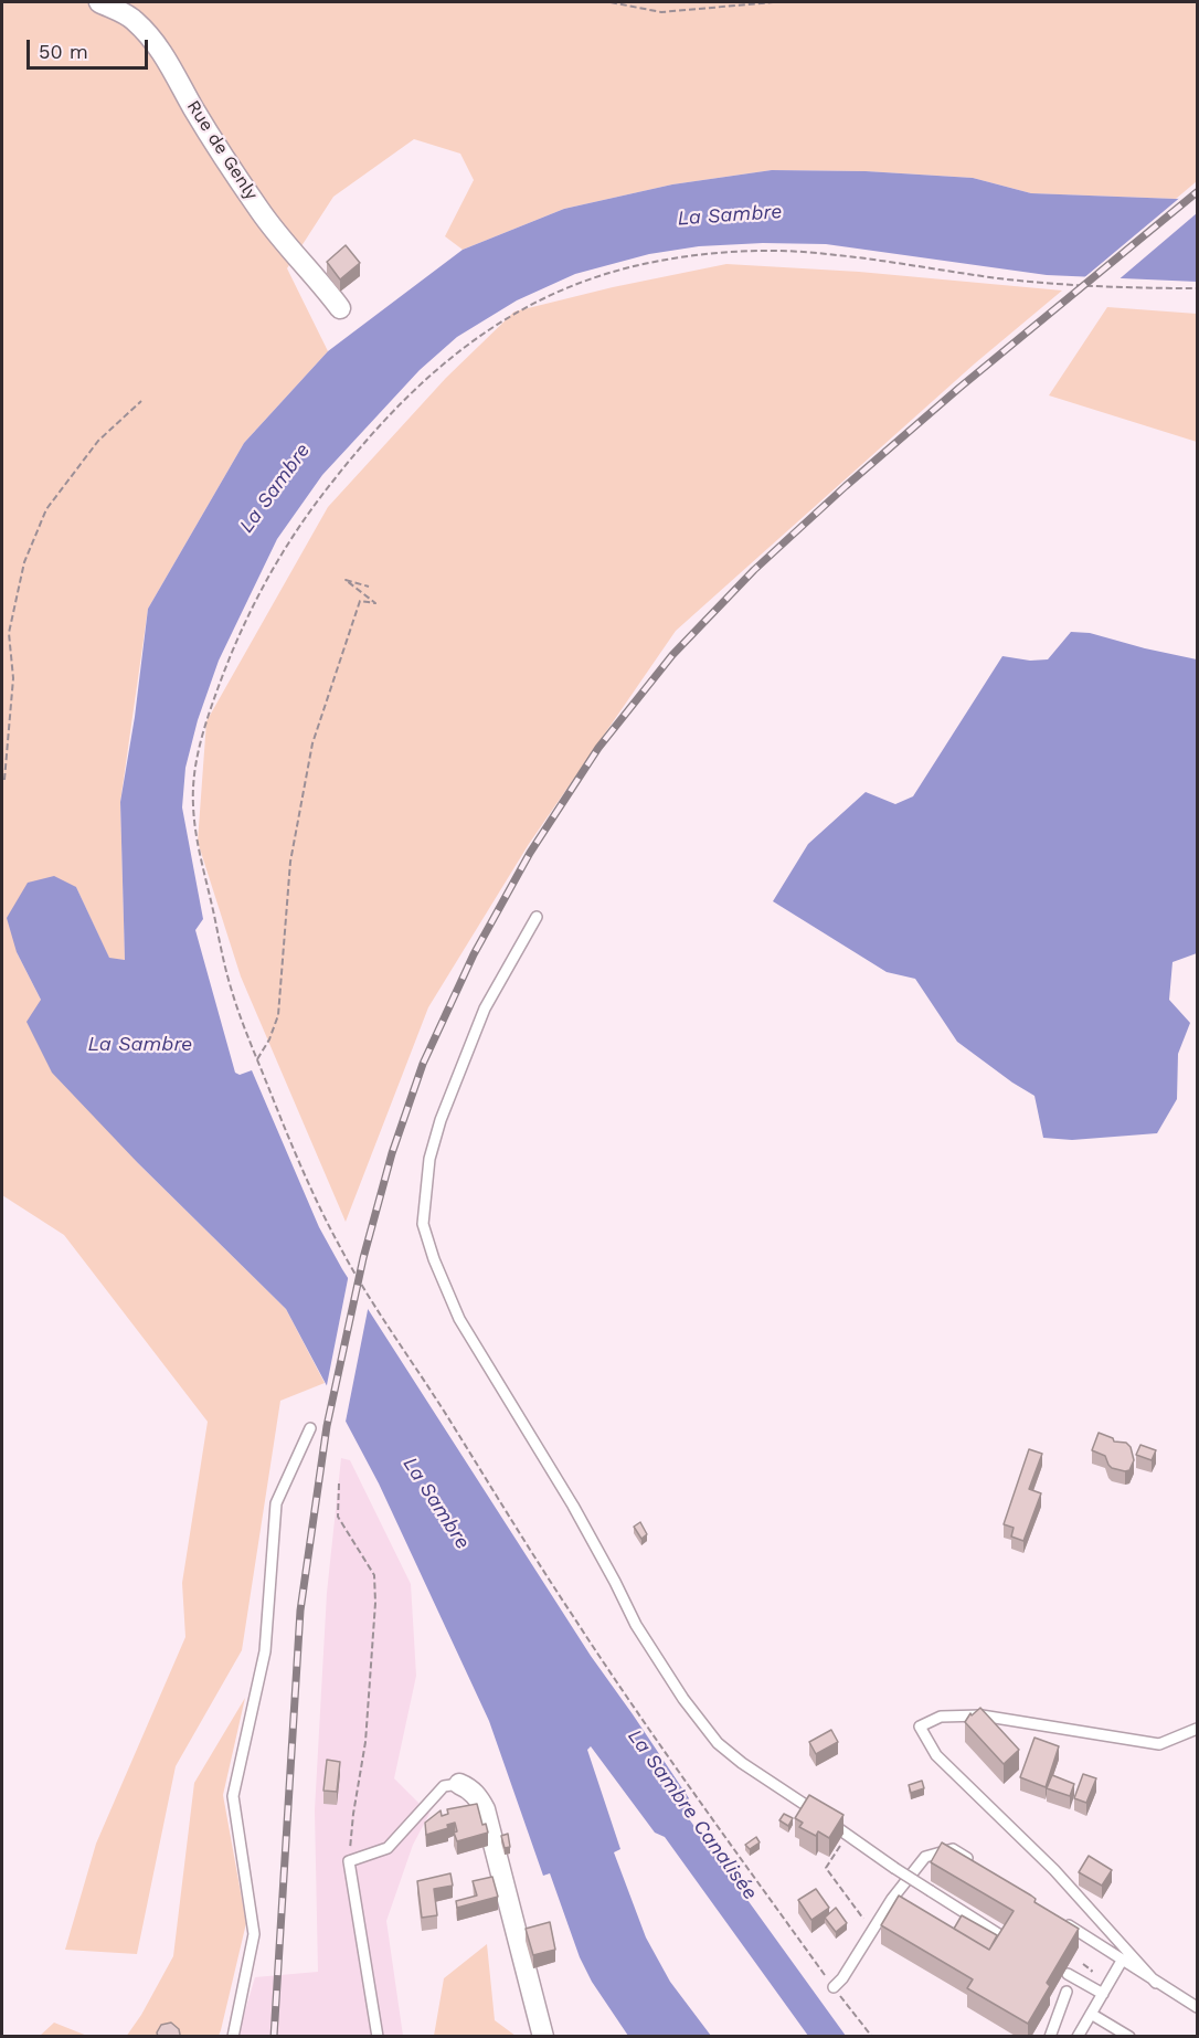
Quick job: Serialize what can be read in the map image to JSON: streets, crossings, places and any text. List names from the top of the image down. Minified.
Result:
{"streets":{"street":["Rue de Genly"]},"water":["La Sambre","La Sambre Canalisée"],"scale_bar":"50 m"}
